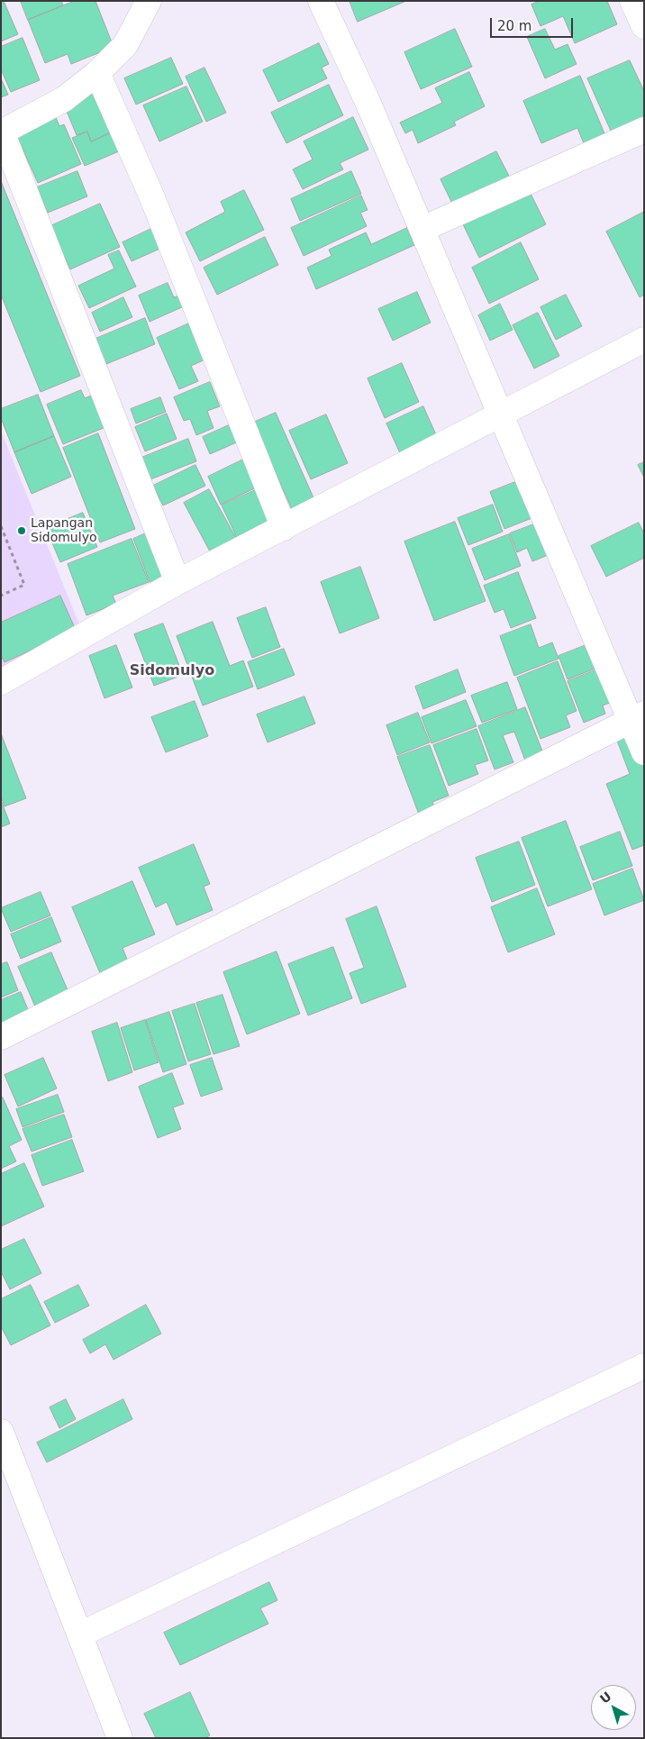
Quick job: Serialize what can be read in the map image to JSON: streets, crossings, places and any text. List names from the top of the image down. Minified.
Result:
{"districts":["Sidomulyo"],"places":["Lapangan Sidomulyo"],"scale_bar":"20 m","north":"top left"}
